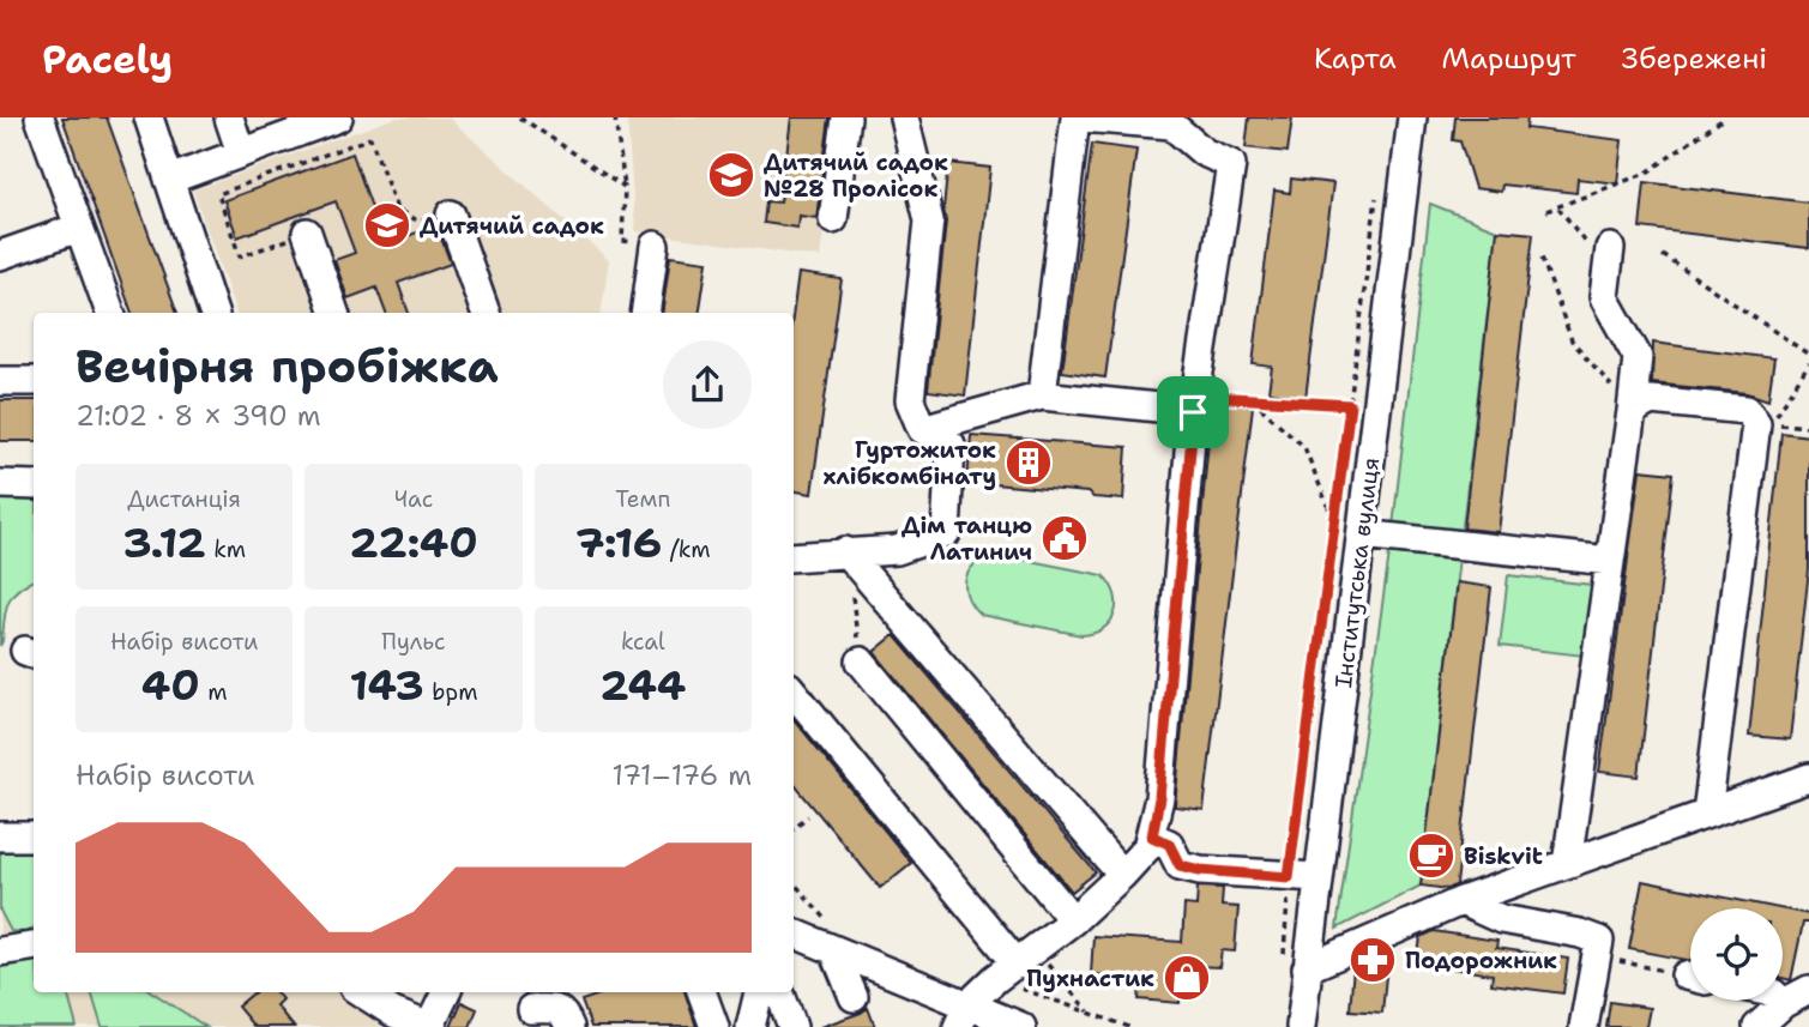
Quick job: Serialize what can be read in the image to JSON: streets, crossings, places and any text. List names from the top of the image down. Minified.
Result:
{"streets":{"street":["Інститутська вулиця"]},"places":{"school or university":["Дитячий садок №28 Пролісок","Дитячий садок"],"building":["Гуртожиток хлібкомбінату"],"public building":["Дім танцю Латинич"],"cafe":["Biskvit"],"pharmacy":["Подорожник"],"shop":["Пухнастик"]},"page":{"header":"Pacely","nav":["Карта","Маршрут","Збережені"],"heading":["Вечірня пробіжка","21:02 · 8 × 390 m"],"stats":[["Дистанція","3.12 km"],["Час","22:40"],["Темп","7:16 /km"],["Набір висоти","40 m"],["Пульс","143 bpm"],["kcal","244"]],"chart":["Набір висоти","171–176 m"]}}
